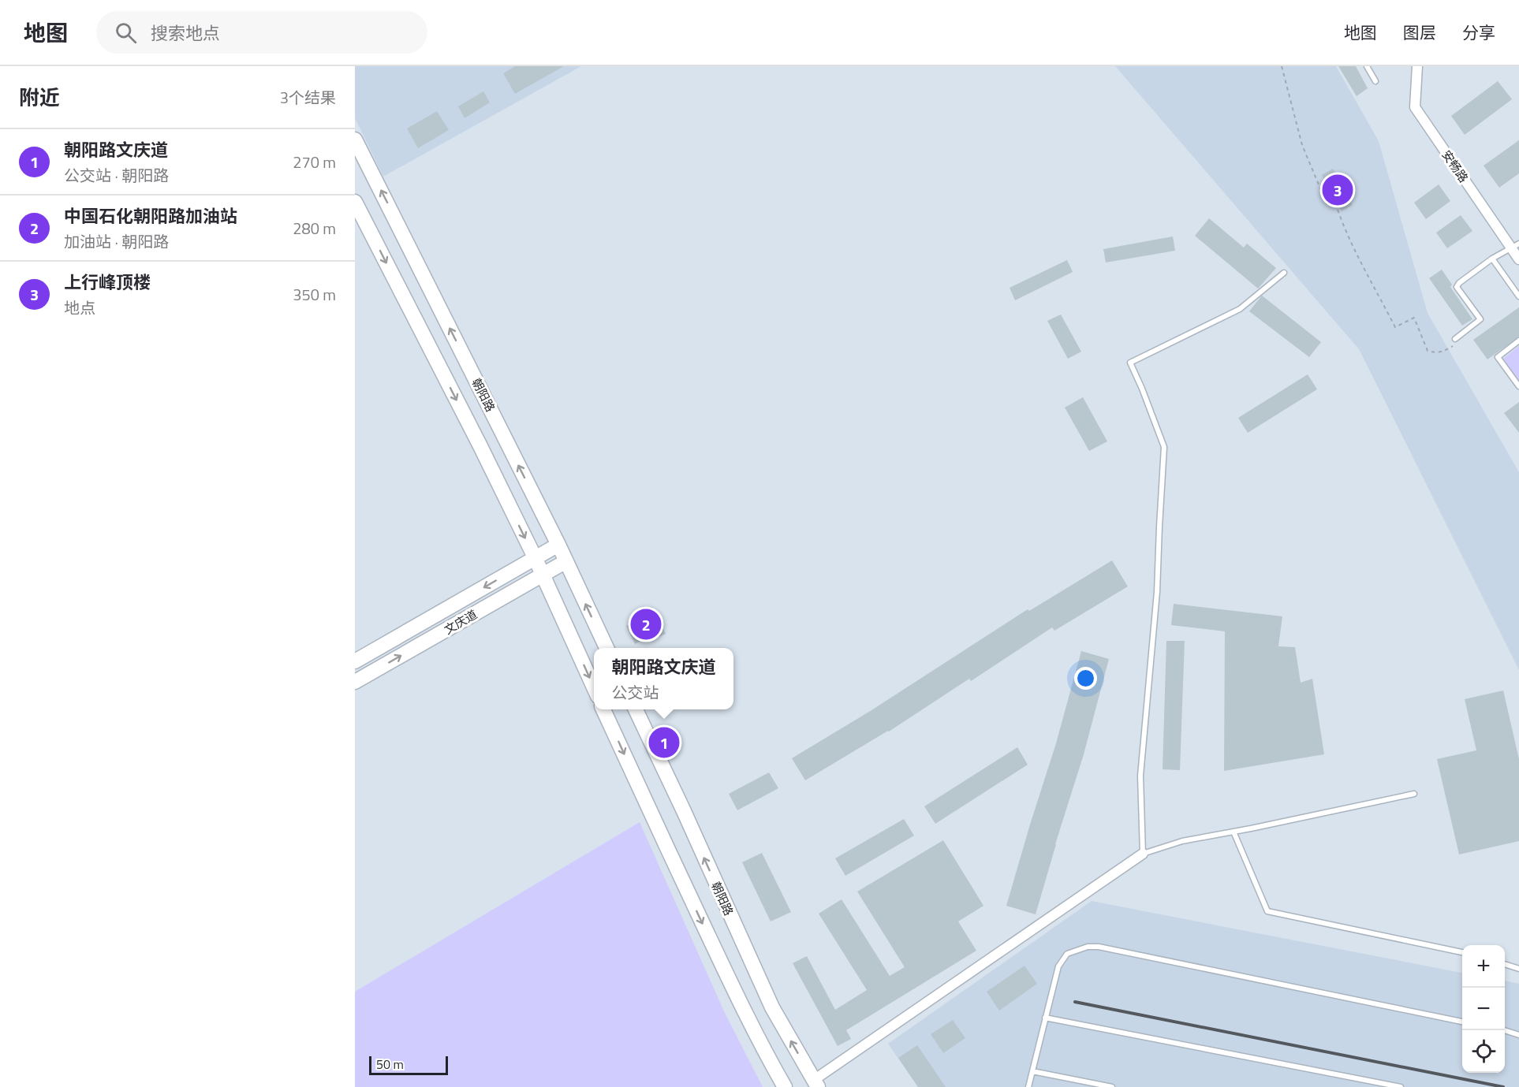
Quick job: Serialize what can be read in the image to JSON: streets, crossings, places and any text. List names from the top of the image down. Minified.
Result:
{"streets":{"main road":["朝阳路","文庆道"],"street":["安畅路"]},"crossings":[["朝阳路","文庆道"]],"scale_bar":"50 m","page":{"header":"地图","search":"搜索地点","nav":["地图","图层","分享"],"heading":["附近","3个结果"],"list":[{"mark":"1","name":"朝阳路文庆道","note":"公交站 · 朝阳路","value":"270 m"},{"mark":"2","name":"中国石化朝阳路加油站","note":"加油站 · 朝阳路","value":"280 m"},{"mark":"3","name":"上行峰顶楼","note":"地点","value":"350 m"}],"pins":["3","2","1"],"popup":["朝阳路文庆道","公交站"],"map_buttons":["+","−"],"scale":"50 m"}}
